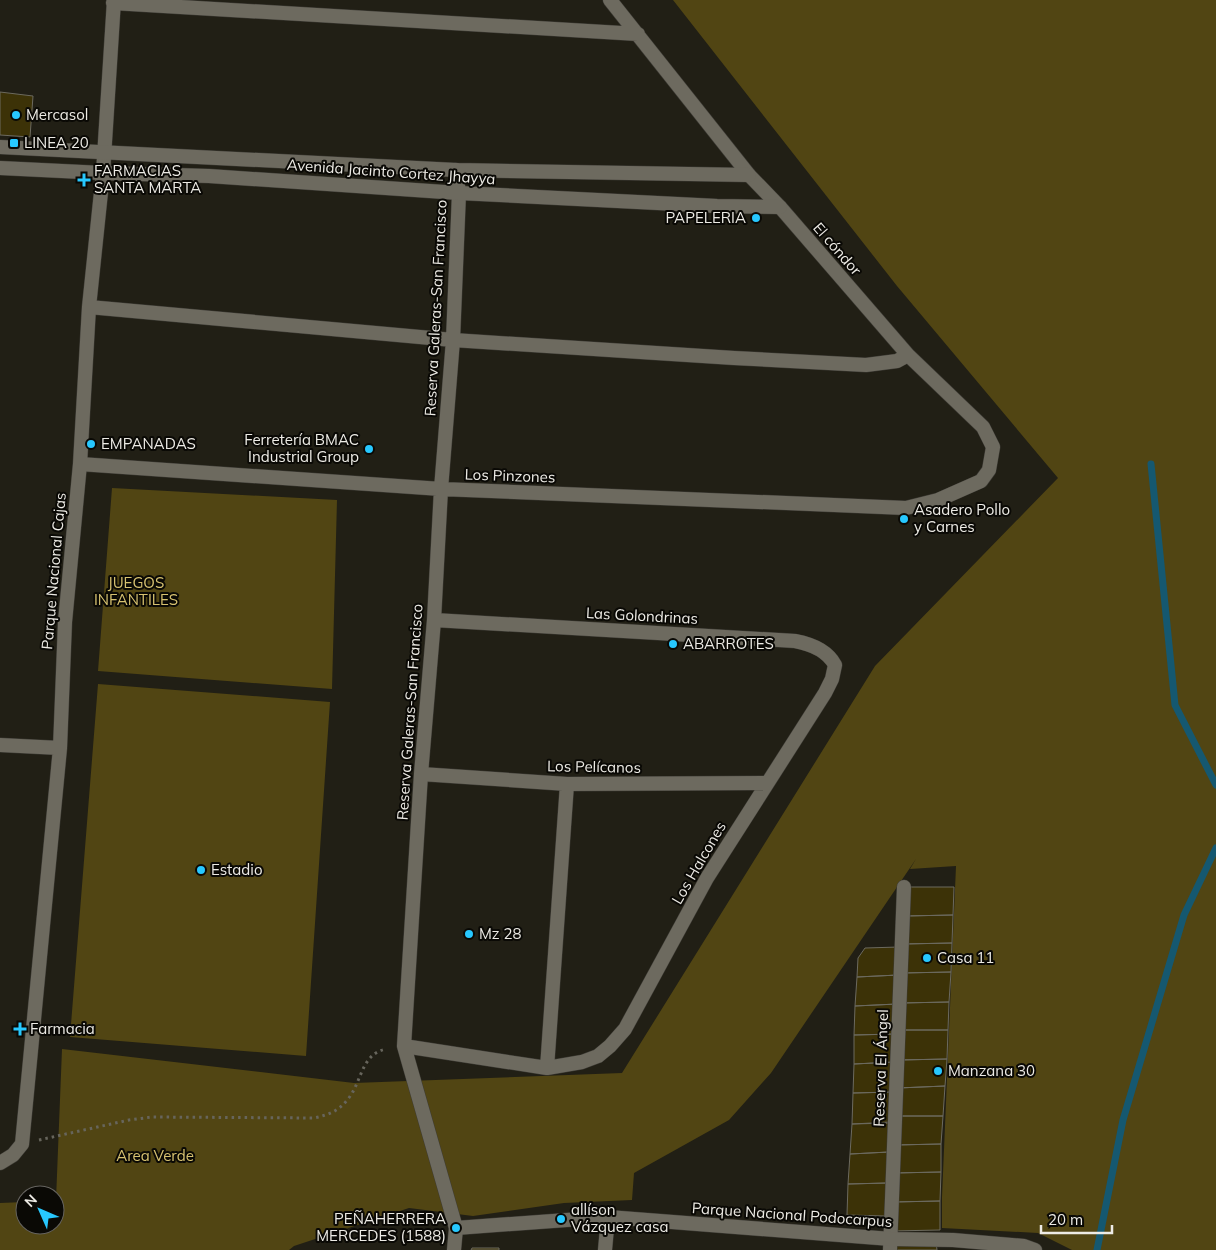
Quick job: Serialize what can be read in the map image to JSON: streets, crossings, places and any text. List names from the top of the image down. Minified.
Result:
{"streets":{"street":["Avenida Jacinto Cortez Jhayya","El cóndor","Reserva Galeras-San Francisco","Los Pinzones","Parque Nacional Cajas","Las Golondrinas","Los Pelícanos","Los Halcones","Reserva El Ángel","Parque Nacional Podocarpus"]},"crossings":[["Avenida Jacinto Cortez Jhayya","El cóndor"],["Avenida Jacinto Cortez Jhayya","Reserva Galeras-San Francisco"],["Avenida Jacinto Cortez Jhayya","Parque Nacional Cajas"],["El cóndor","Los Pinzones"],["Reserva Galeras-San Francisco","Los Pinzones"],["Reserva Galeras-San Francisco","Las Golondrinas"],["Reserva Galeras-San Francisco","Los Pelícanos"],["Reserva Galeras-San Francisco","Los Halcones"],["Reserva Galeras-San Francisco","Parque Nacional Podocarpus"],["Los Pinzones","Parque Nacional Cajas"],["Las Golondrinas","Los Halcones"],["Los Pelícanos","Los Halcones"],["Reserva El Ángel","Parque Nacional Podocarpus"]],"parks":["JUEGOS INFANTILES","Area Verde"],"places":{"other":["Mercasol","PAPELERIA","EMPANADAS","Ferretería BMAC Industrial Group","Asadero Pollo y Carnes","ABARROTES","Estadio","Mz 28","Casa 11","Manzana 30","allíson Vázquez casa","PEÑAHERRERA MERCEDES (1588)"],"transit":["LINEA 20"],"health":["FARMACIAS SANTA MARTA","Farmacia"]},"scale_bar":"20 m","north":"top left"}
